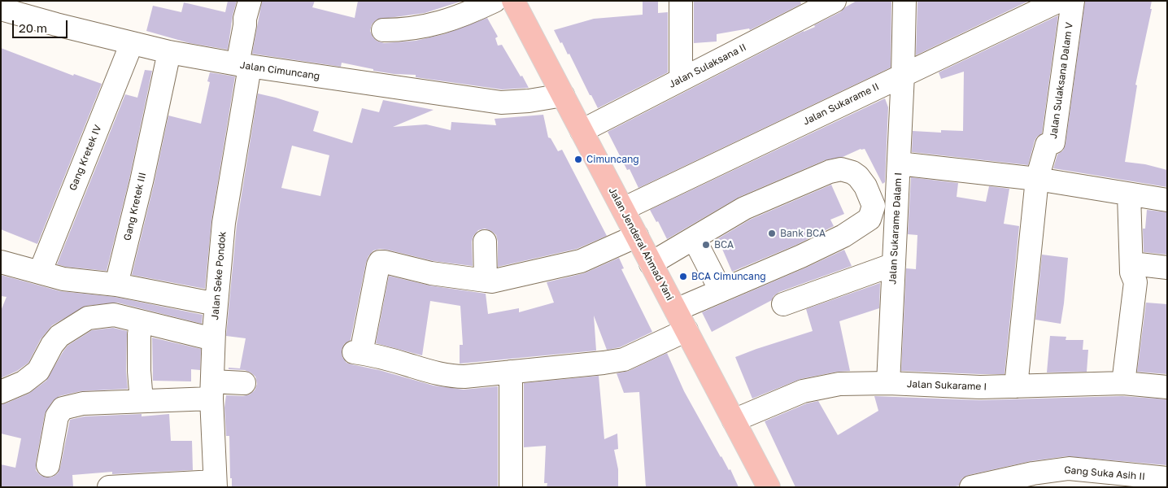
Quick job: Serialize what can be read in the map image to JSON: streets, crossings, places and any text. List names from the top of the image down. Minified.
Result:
{"streets":{"main road":["Jalan Jenderal Ahmad Yani"],"street":["Jalan Sulaksana II","Jalan Cimuncang","Jalan Sulaksana Dalam V","Jalan Sukarame II","Gang Kretek IV","Gang Kretek III","Jalan Sukarame Dalam I","Jalan Seke Pondok","Jalan Sukarame I","Gang Suka Asih II"]},"crossings":[["Jalan Sulaksana II","Jalan Jenderal Ahmad Yani"],["Jalan Cimuncang","Gang Kretek IV"],["Jalan Cimuncang","Gang Kretek III"],["Jalan Cimuncang","Jalan Jenderal Ahmad Yani"],["Jalan Cimuncang","Jalan Seke Pondok"],["Jalan Sukarame II","Jalan Sukarame Dalam I"],["Jalan Sukarame II","Jalan Jenderal Ahmad Yani"],["Jalan Sukarame Dalam I","Jalan Sukarame I"],["Jalan Jenderal Ahmad Yani","Jalan Sukarame I"]],"places":["Cimuncang","Bank BCA","BCA","BCA Cimuncang"],"scale_bar":"20 m"}
